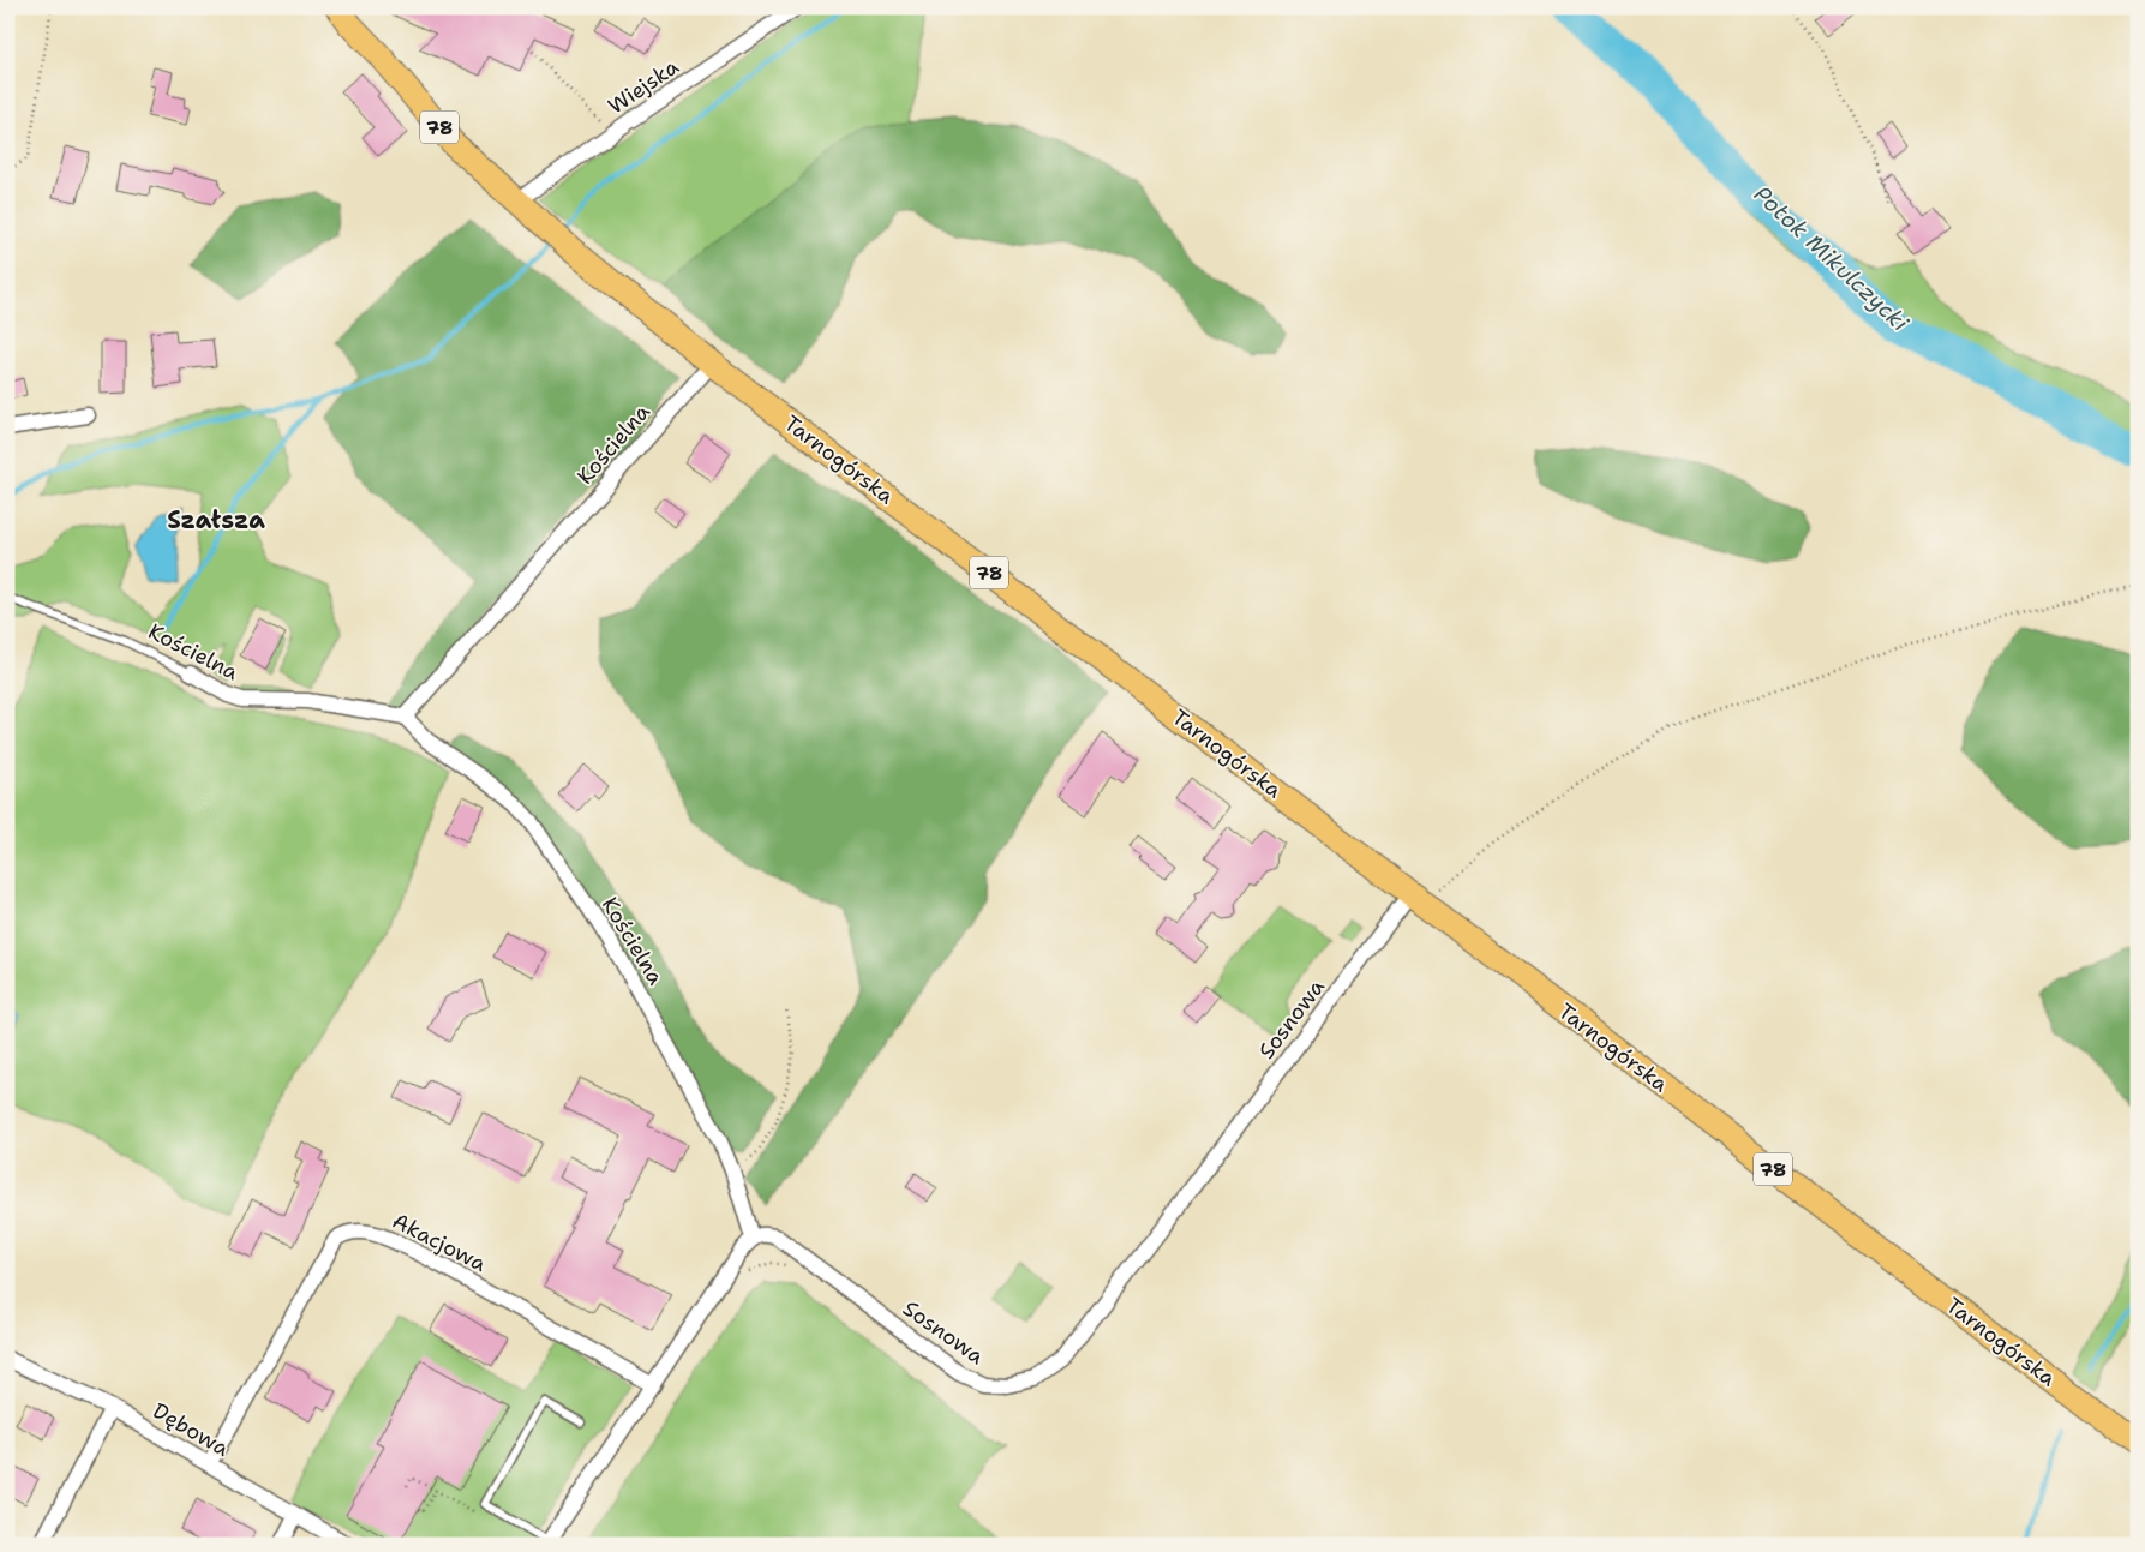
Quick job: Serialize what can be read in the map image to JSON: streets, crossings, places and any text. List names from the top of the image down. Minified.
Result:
{"streets":{"main road":["78","Tarnogórska"],"street":["Wiejska","Kościelna","Sosnowa","Akacjowa","Dębowa"]},"crossings":[["Wiejska","Tarnogórska"],["Kościelna","Tarnogórska"],["Kościelna","Sosnowa"],["Tarnogórska","Sosnowa"],["Akacjowa","Dębowa"]],"districts":["Szałsza"],"water":["Potok Mikulczycki"]}
